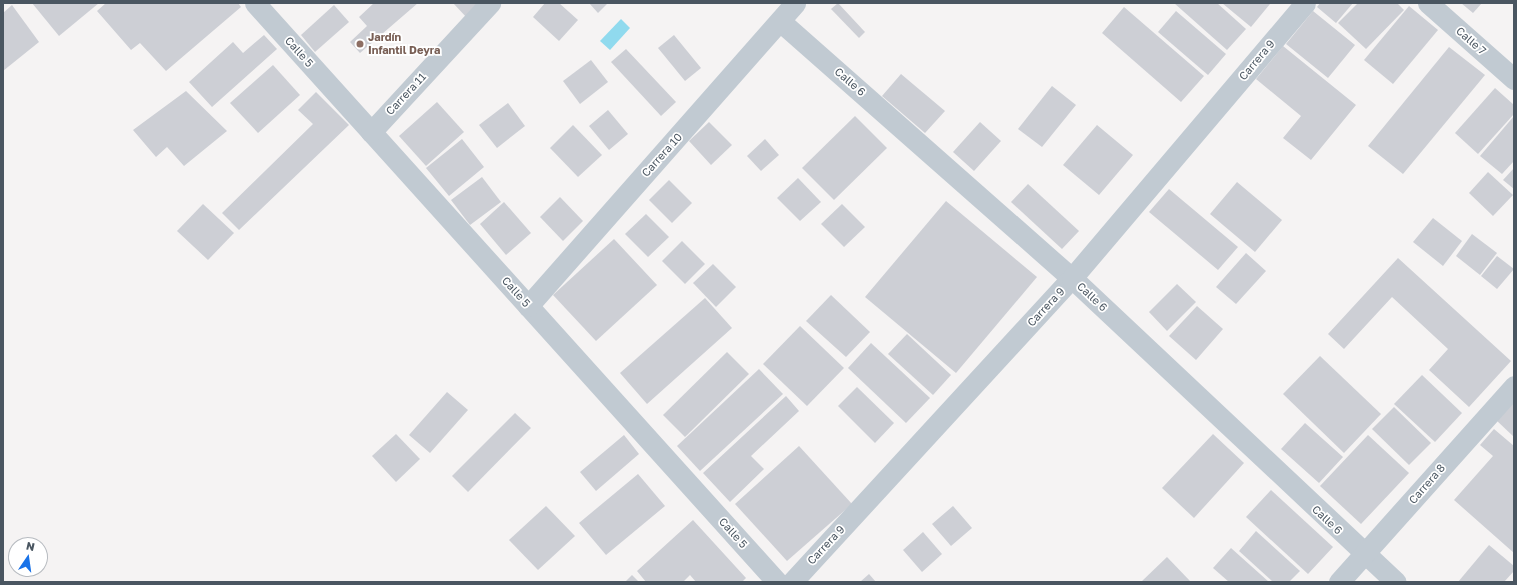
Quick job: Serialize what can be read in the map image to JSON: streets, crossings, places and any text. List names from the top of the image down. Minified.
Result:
{"streets":{"street":["Calle 7","Calle 5","Carrera 9","Calle 6","Carrera 11","Carrera 10","Carrera 8"]},"crossings":[["Calle 5","Carrera 11"],["Calle 5","Carrera 10"],["Carrera 9","Calle 6"],["Calle 6","Carrera 10"],["Calle 6","Carrera 8"]],"places":["Jardín Infantil Deyra"],"north":"top"}
